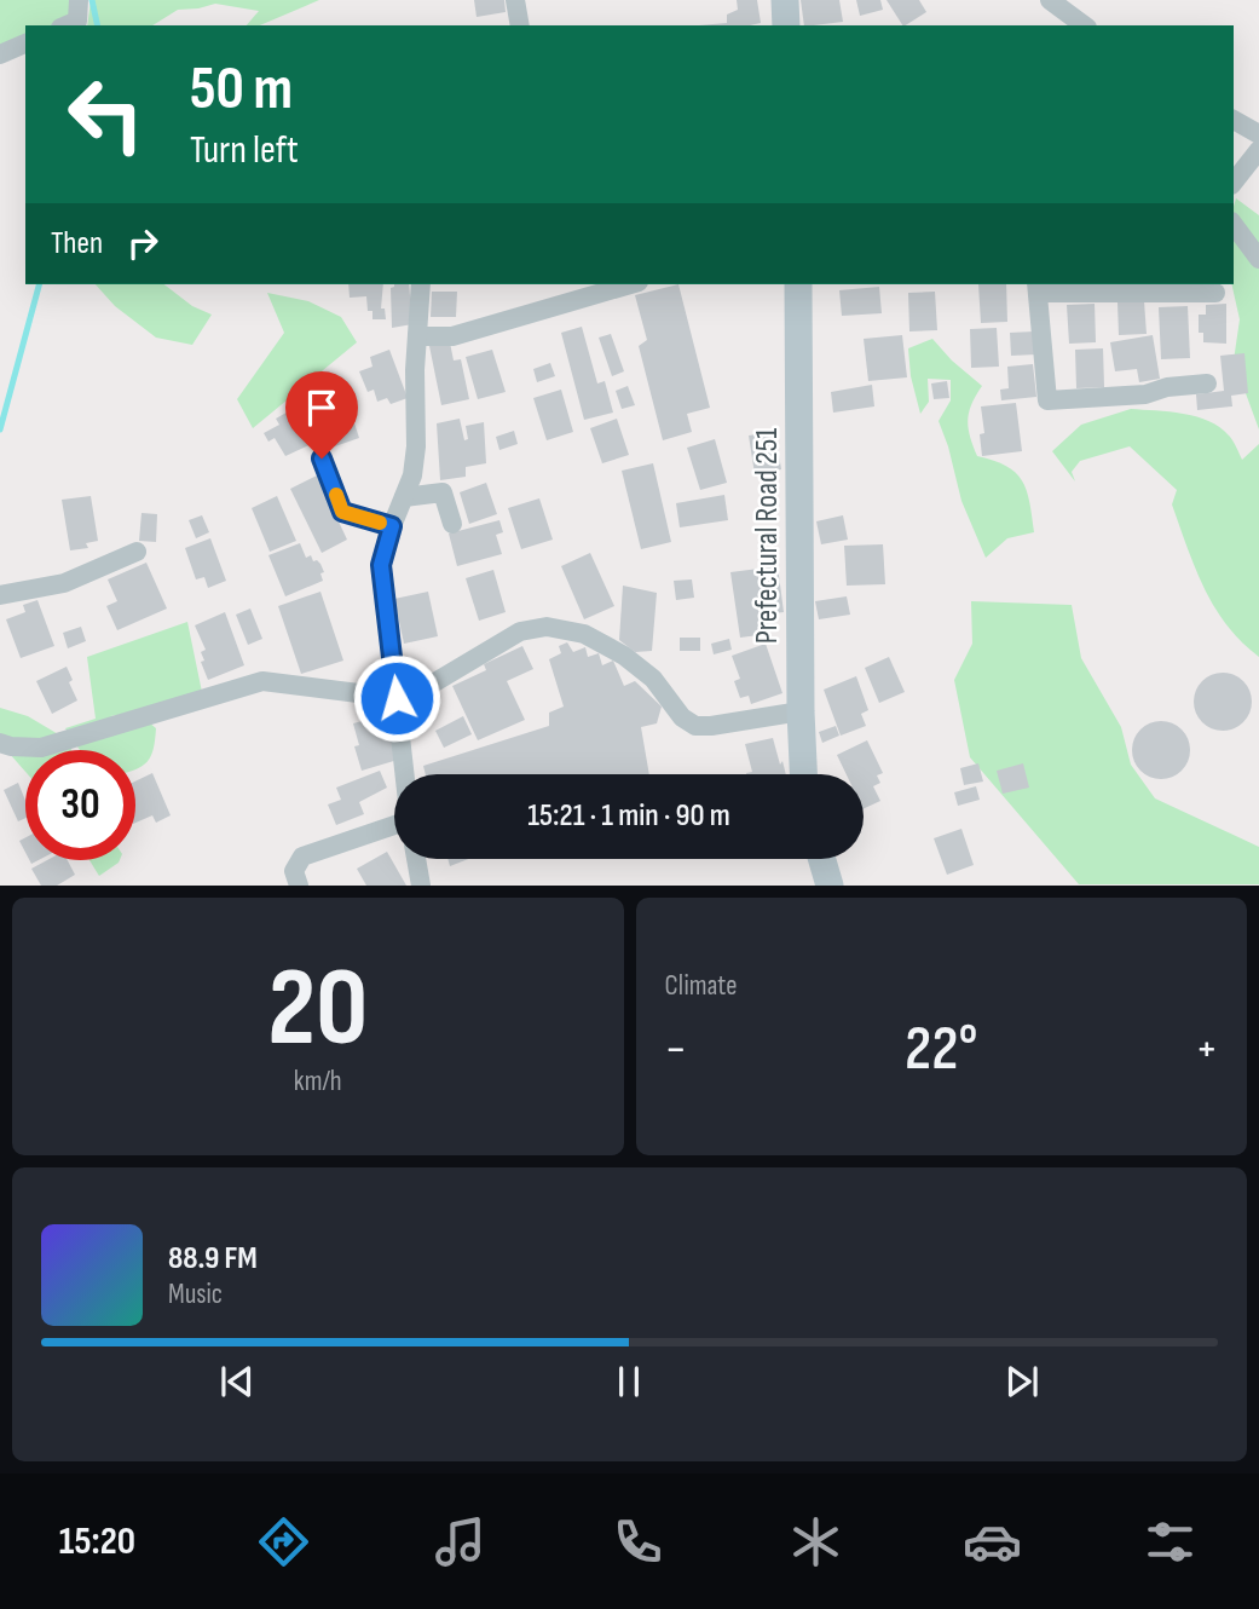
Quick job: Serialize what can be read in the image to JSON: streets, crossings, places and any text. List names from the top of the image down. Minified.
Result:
{"streets":{"main road":["Prefectural Road 251"]},"page":{"turn":["50 m","Turn left"],"then":"Then","limit":"30","trip":"15:21 · 1 min · 90 m","tile":[["20","km/h"],"Climate"],"heat":["−","22°","+"],"song":["88.9 FM","Music"],"tabs":"15:20"}}
